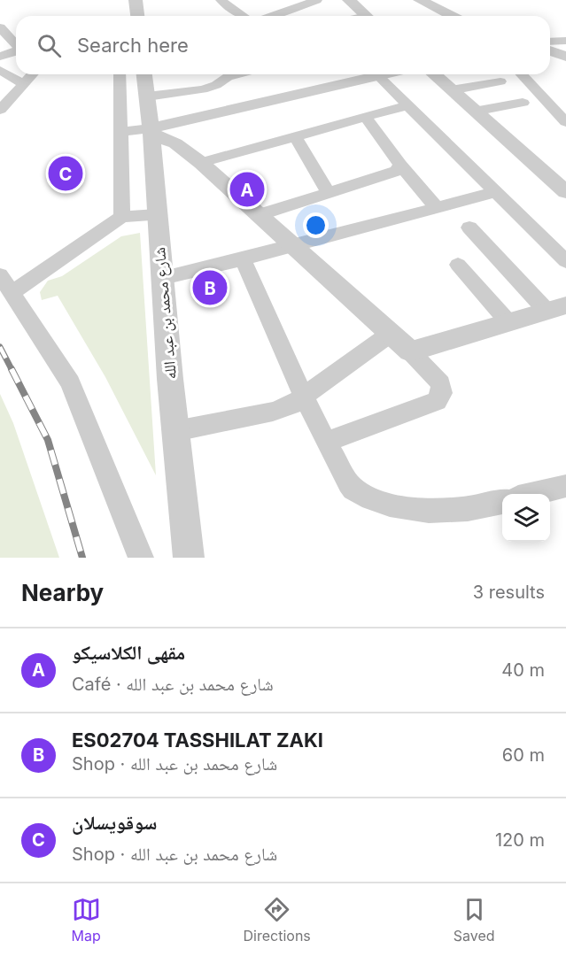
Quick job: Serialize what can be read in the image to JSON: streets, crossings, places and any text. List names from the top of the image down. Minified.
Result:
{"streets":{"street":["شارع محمد بن عبد الله"]},"page":{"search":"Search here","pins":["C","A","B"],"heading":["Nearby","3 results"],"list":[{"mark":"A","name":"مقهى الكلاسيكو","note":"Café · شارع محمد بن عبد الله","value":"40 m"},{"mark":"B","name":"ES02704 TASSHILAT ZAKI","note":"Shop · شارع محمد بن عبد الله","value":"60 m"},{"mark":"C","name":"سوقويسلان","note":"Shop · شارع محمد بن عبد الله","value":"120 m"}],"nav":["Map","Directions","Saved"]}}
